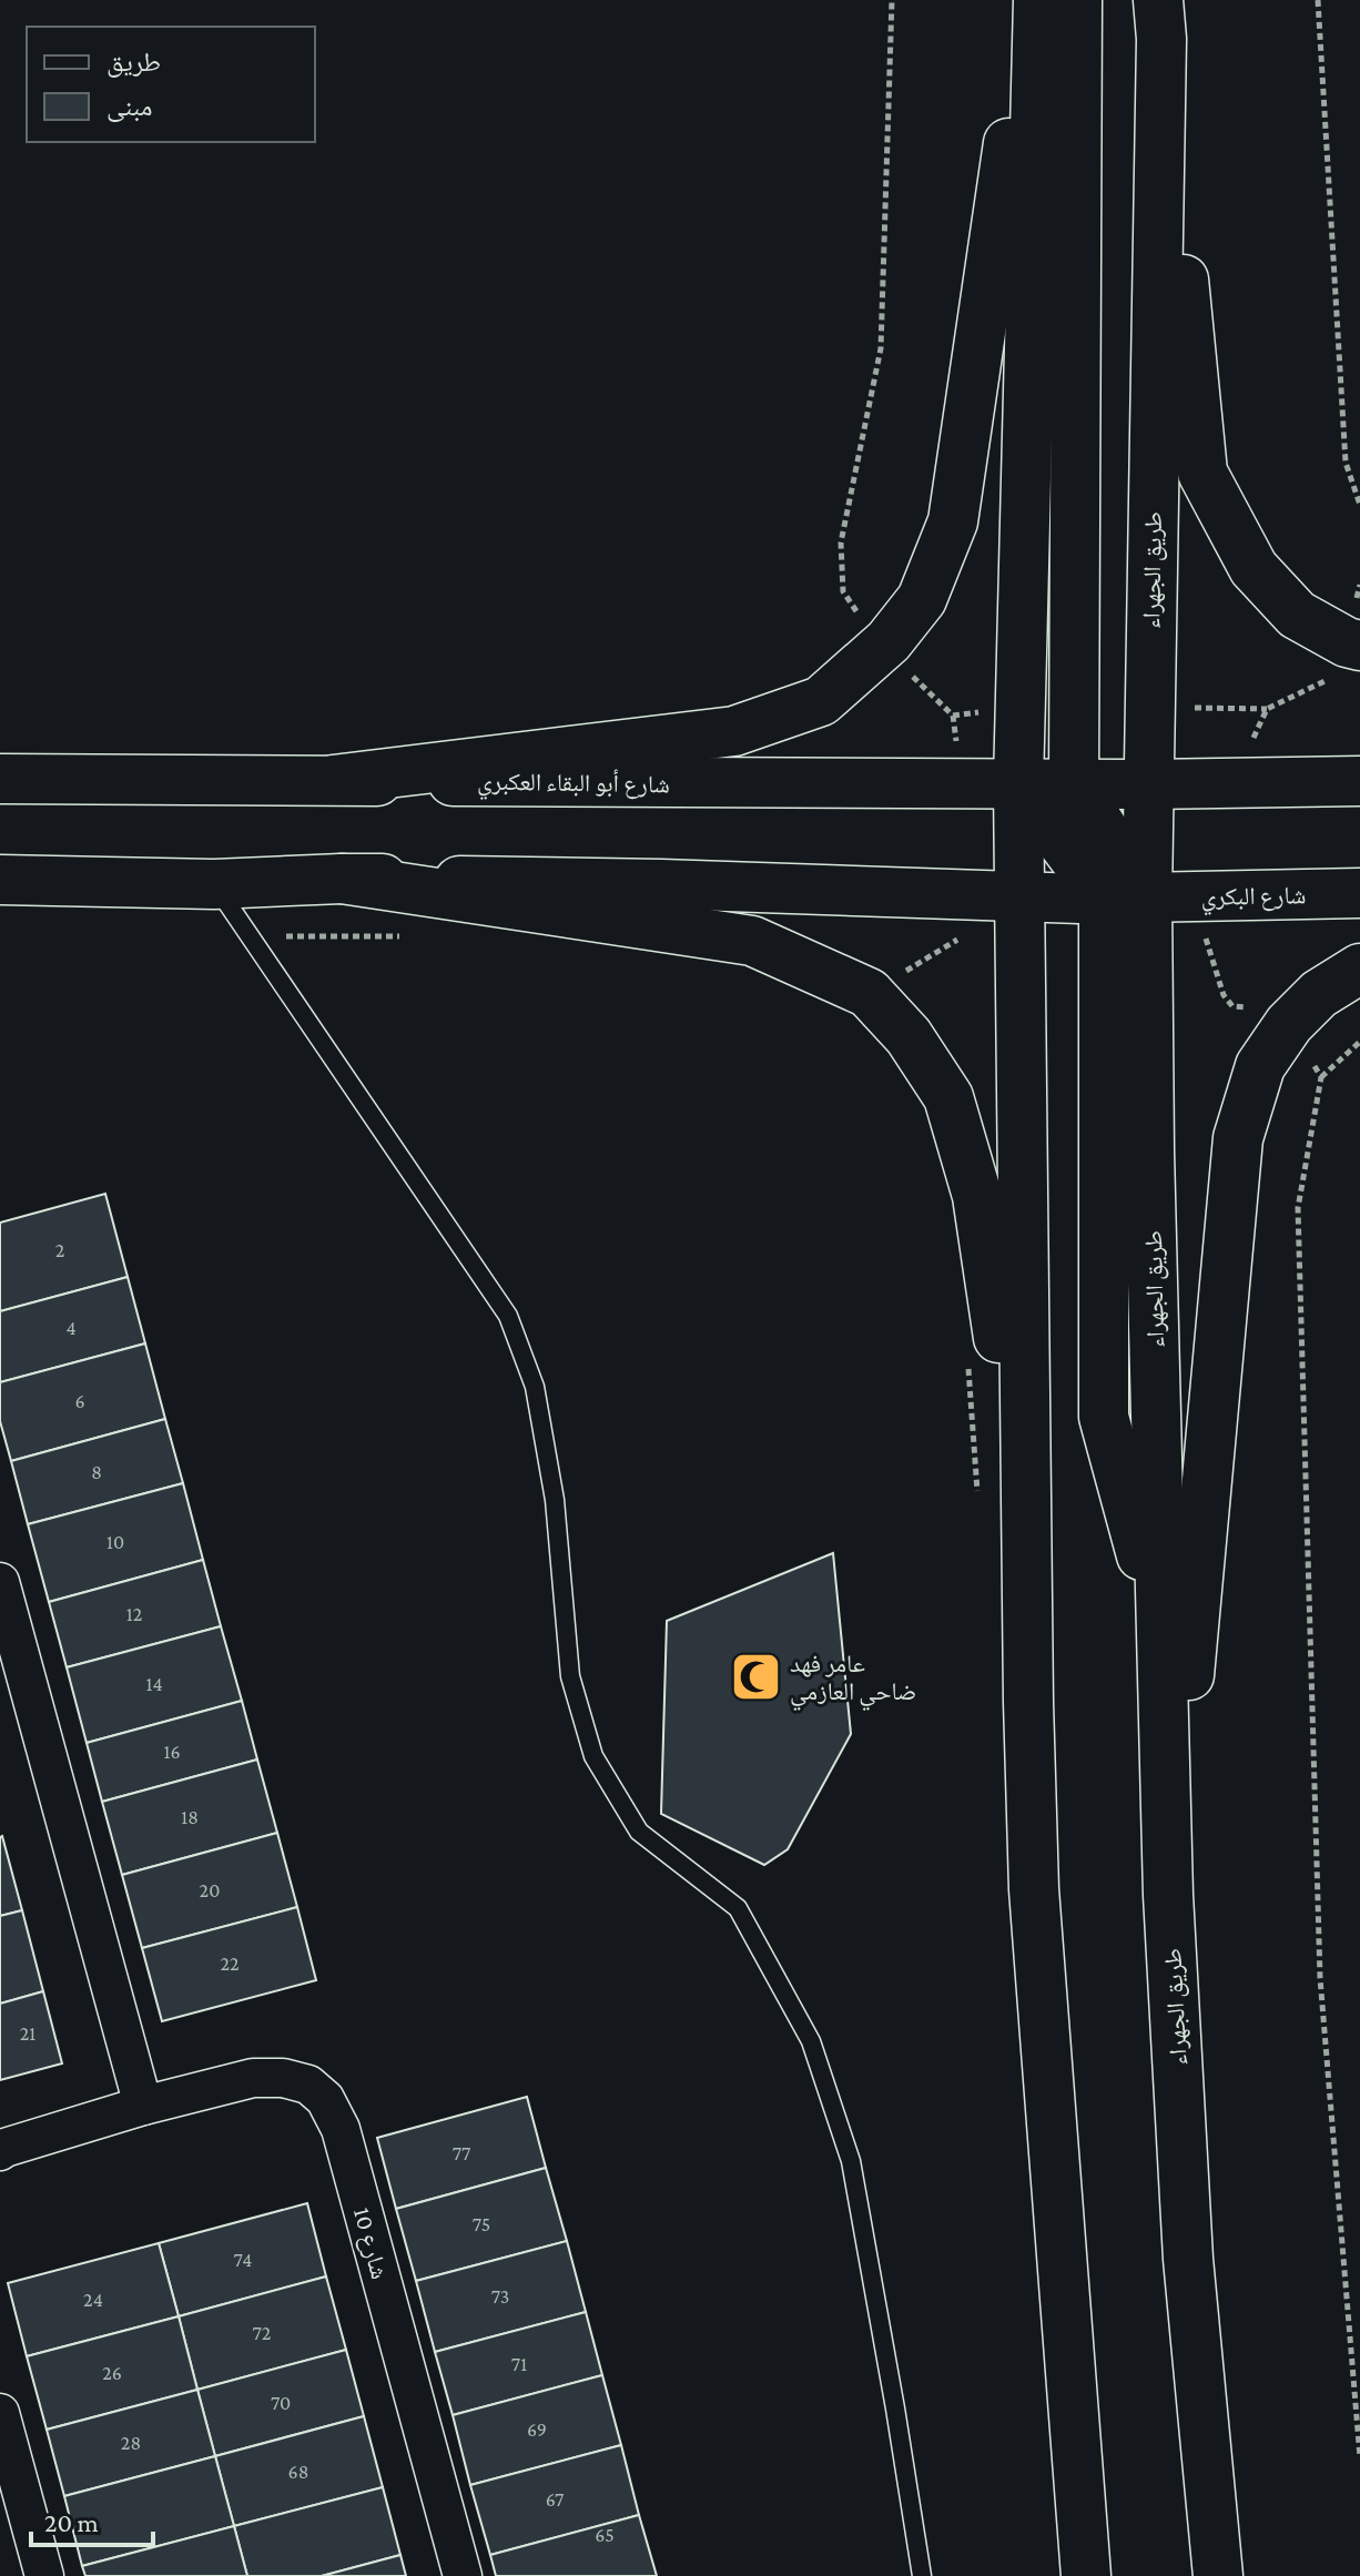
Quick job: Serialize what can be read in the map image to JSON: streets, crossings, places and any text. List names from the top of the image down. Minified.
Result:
{"streets":{"main road":["طريق الجهراء","شارع أبو البقاء العكبري","شارع البكري"],"street":["شارع 10"]},"crossings":[["طريق الجهراء","شارع أبو البقاء العكبري"],["طريق الجهراء","شارع البكري"]],"places":{"mosque":["عامر فهد ضاحي العازمي"]},"house_numbers":["2","4","6","8","10","12","14","16","18","20","22","21","77","75","74","73","24","72","71","26","70","69","28","68","67","65"],"legend":["طريق","مبنى"],"scale_bar":"20 m"}
